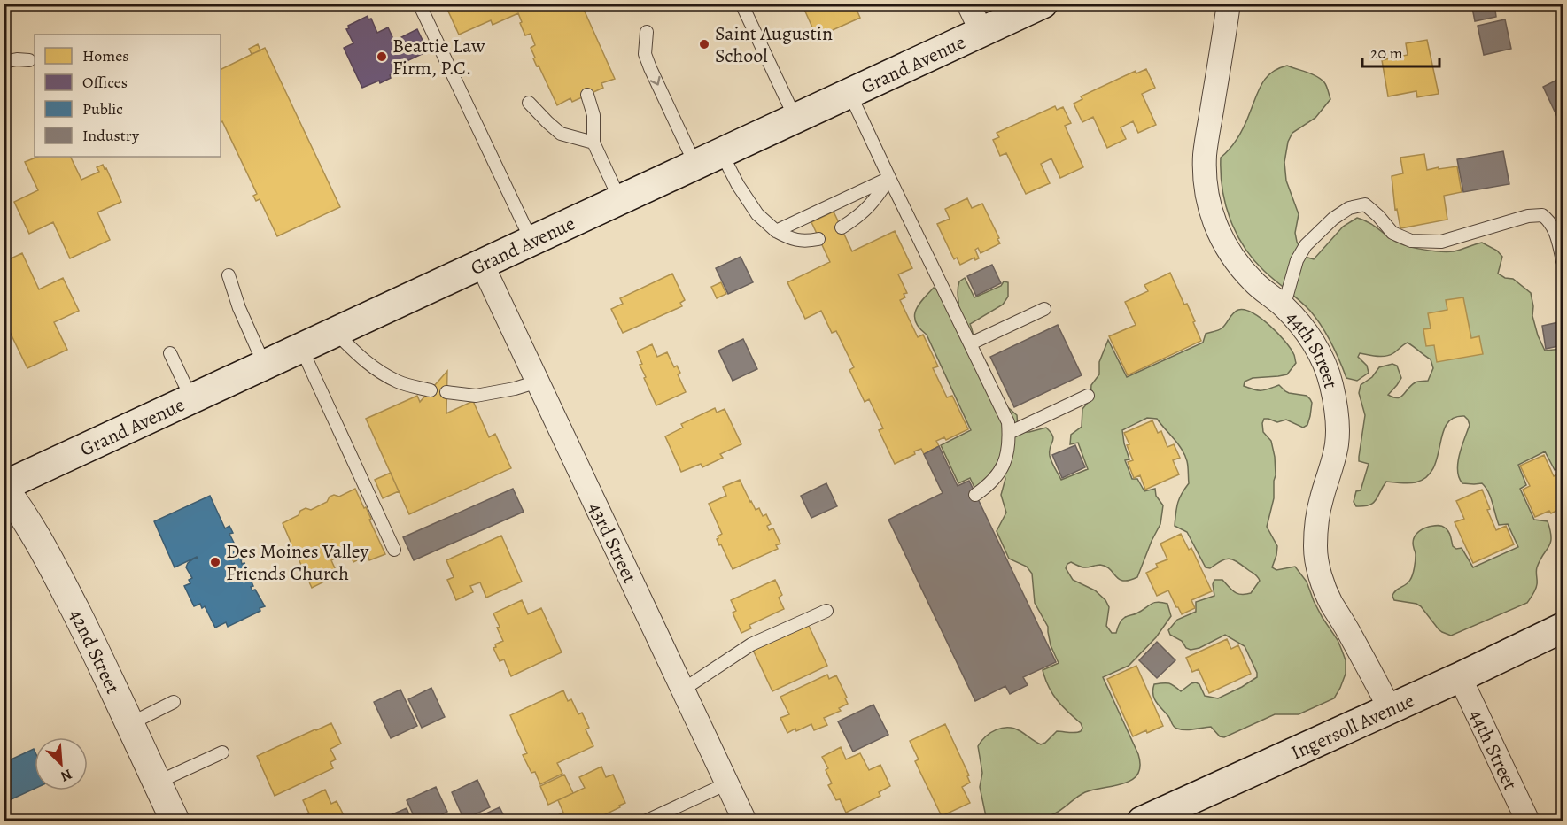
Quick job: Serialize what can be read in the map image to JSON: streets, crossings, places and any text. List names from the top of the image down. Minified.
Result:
{"streets":{"main road":["Grand Avenue","Ingersoll Avenue"],"street":["44th Street","43rd Street","42nd Street"]},"crossings":[["Grand Avenue","43rd Street"],["Grand Avenue","42nd Street"],["44th Street","Ingersoll Avenue"]],"places":["Saint Augustin School","Beattie Law Firm, P.C.","Des Moines Valley Friends Church"],"legend":["Homes","Offices","Public","Industry"],"scale_bar":"20 m","north":"bottom right"}
